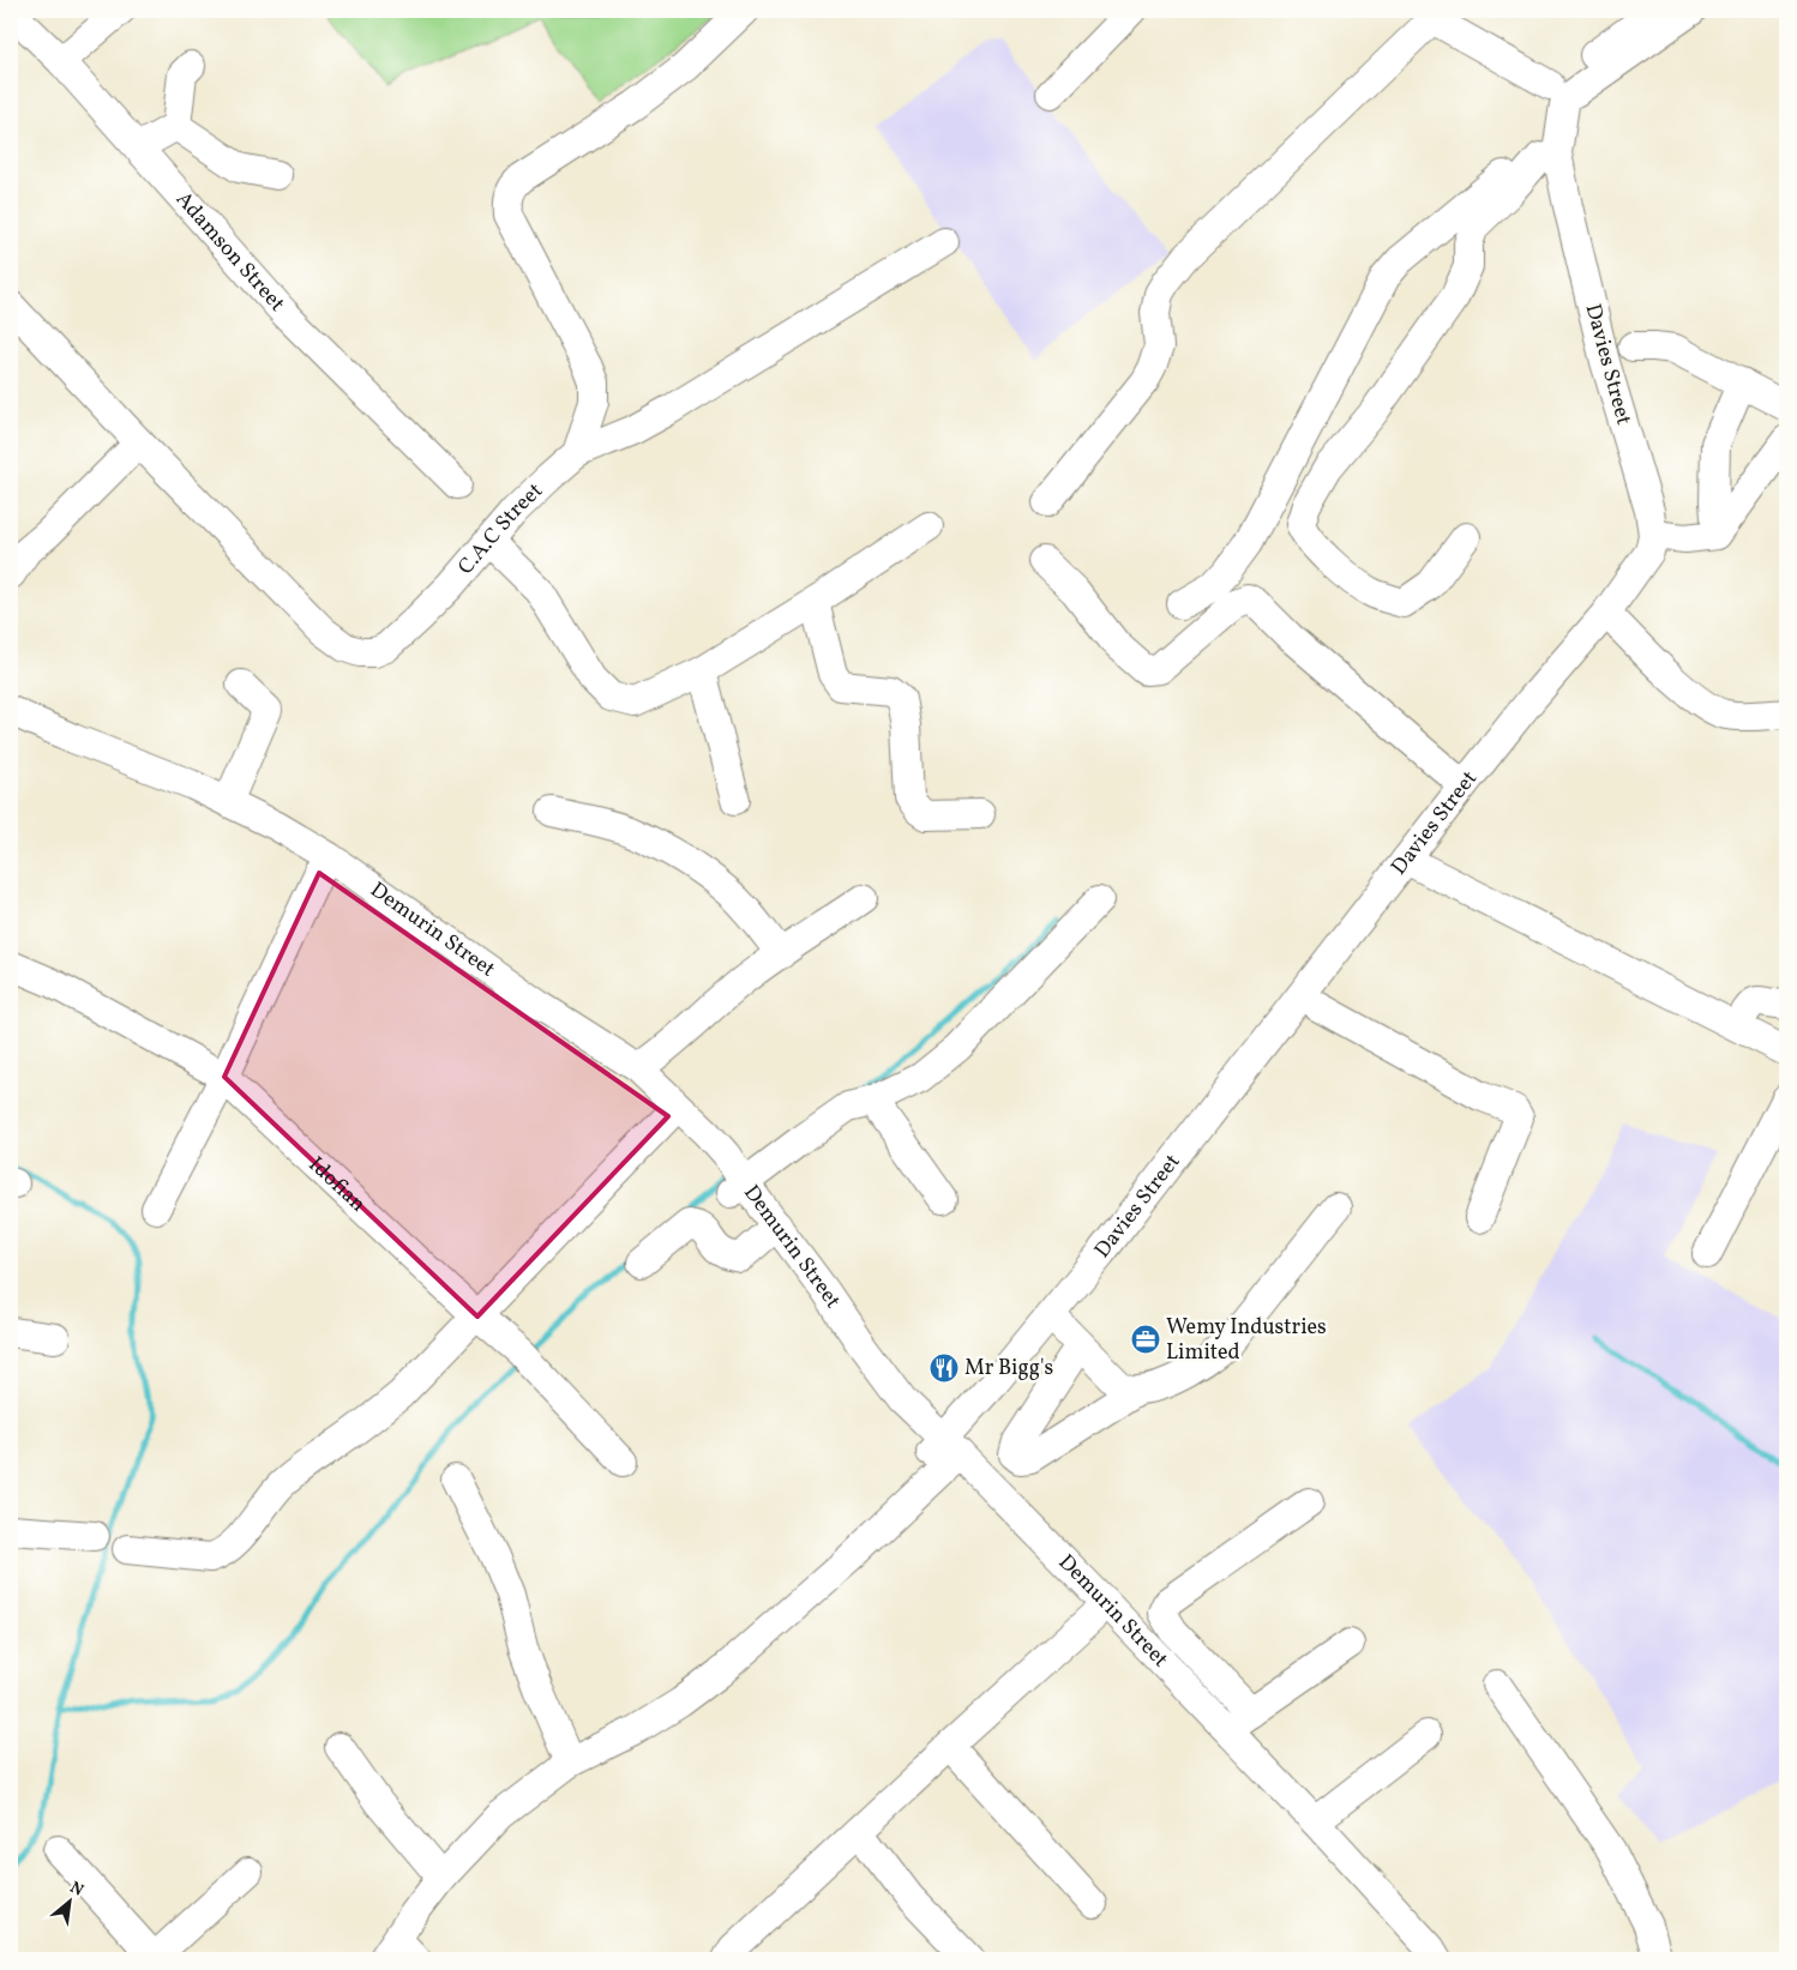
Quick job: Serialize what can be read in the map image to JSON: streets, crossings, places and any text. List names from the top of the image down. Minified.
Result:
{"streets":{"street":["Adamson Street","Davies Street","C.A.C Street","Demurin Street","Idofian"]},"crossings":[["Davies Street","Demurin Street"]],"places":{"office":["Wemy Industries Limited"],"restaurant":["Mr Bigg's"]},"north":"top right"}
